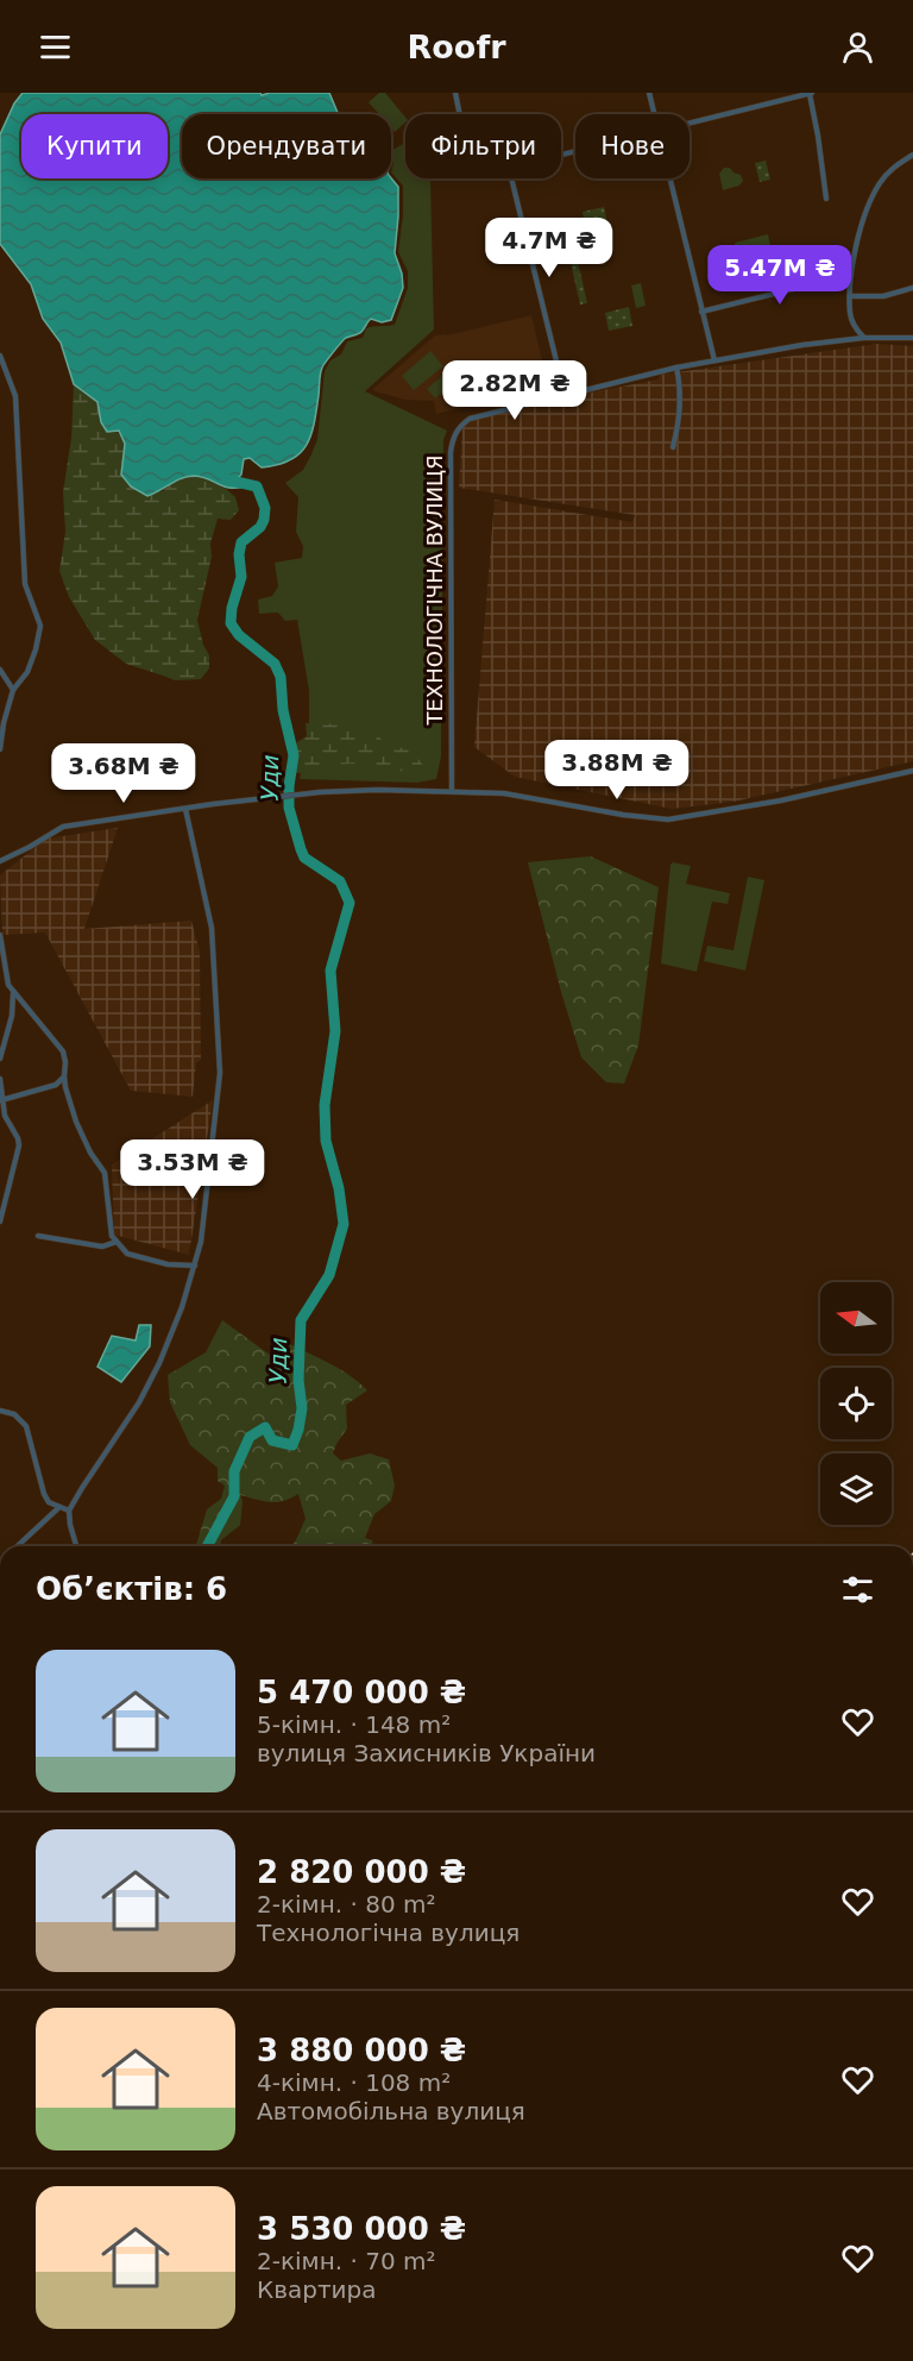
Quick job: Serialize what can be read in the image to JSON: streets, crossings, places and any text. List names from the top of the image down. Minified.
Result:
{"streets":{"street":["ТЕХНОЛОГІЧНА ВУЛИЦЯ"]},"water":["Уди"],"north":"left","page":{"header":"Roofr","chip":["Купити","Орендувати","Фільтри","Нове"],"price":["4.7M ₴","5.47M ₴","2.82M ₴","3.88M ₴","3.68M ₴","3.53M ₴"],"heading":"Об’єктів: 6","list":[{"name":"5 470 000 ₴","note":"5-кімн. · 148 m² · вулиця Захисників України"},{"name":"2 820 000 ₴","note":"2-кімн. · 80 m² · Технологічна вулиця"},{"name":"3 880 000 ₴","note":"4-кімн. · 108 m² · Автомобільна вулиця"},{"name":"3 530 000 ₴","note":"2-кімн. · 70 m² · Квартира"}]}}
